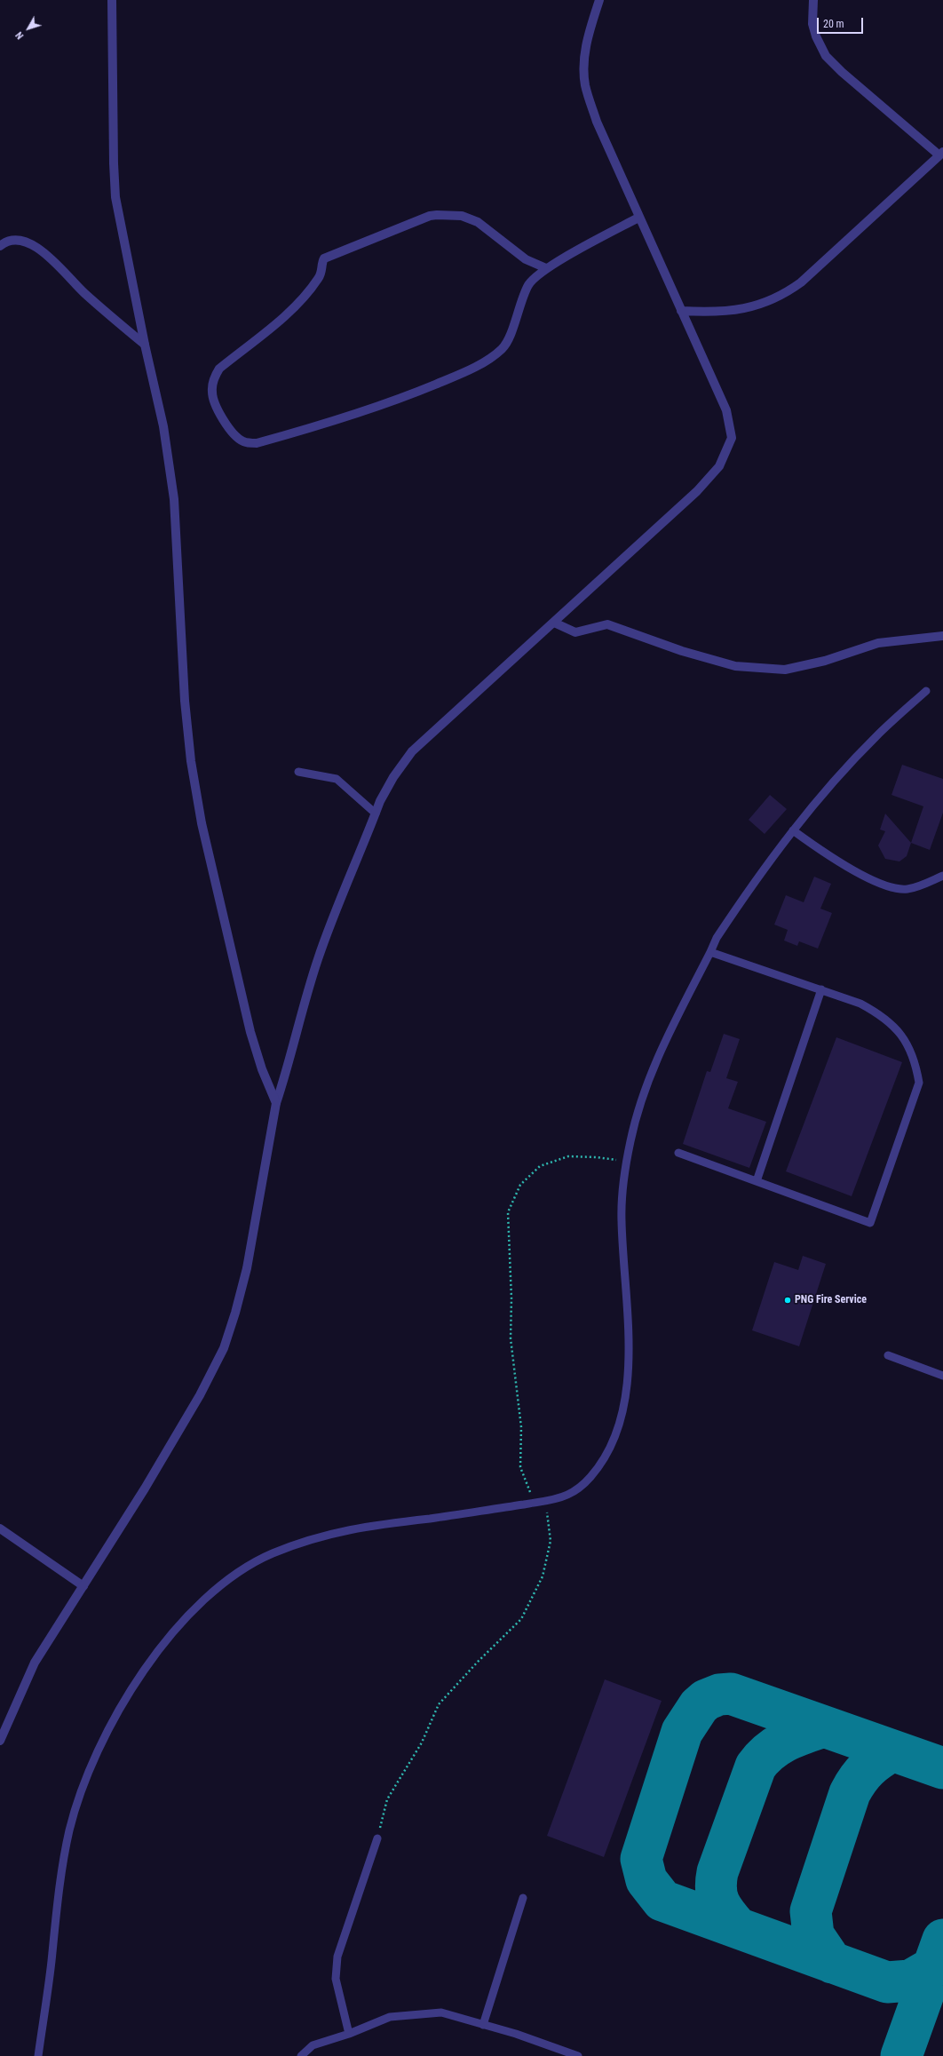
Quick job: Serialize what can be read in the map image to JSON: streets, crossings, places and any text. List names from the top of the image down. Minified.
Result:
{"places":["PNG Fire Service"],"scale_bar":"20 m","north":"bottom left"}
